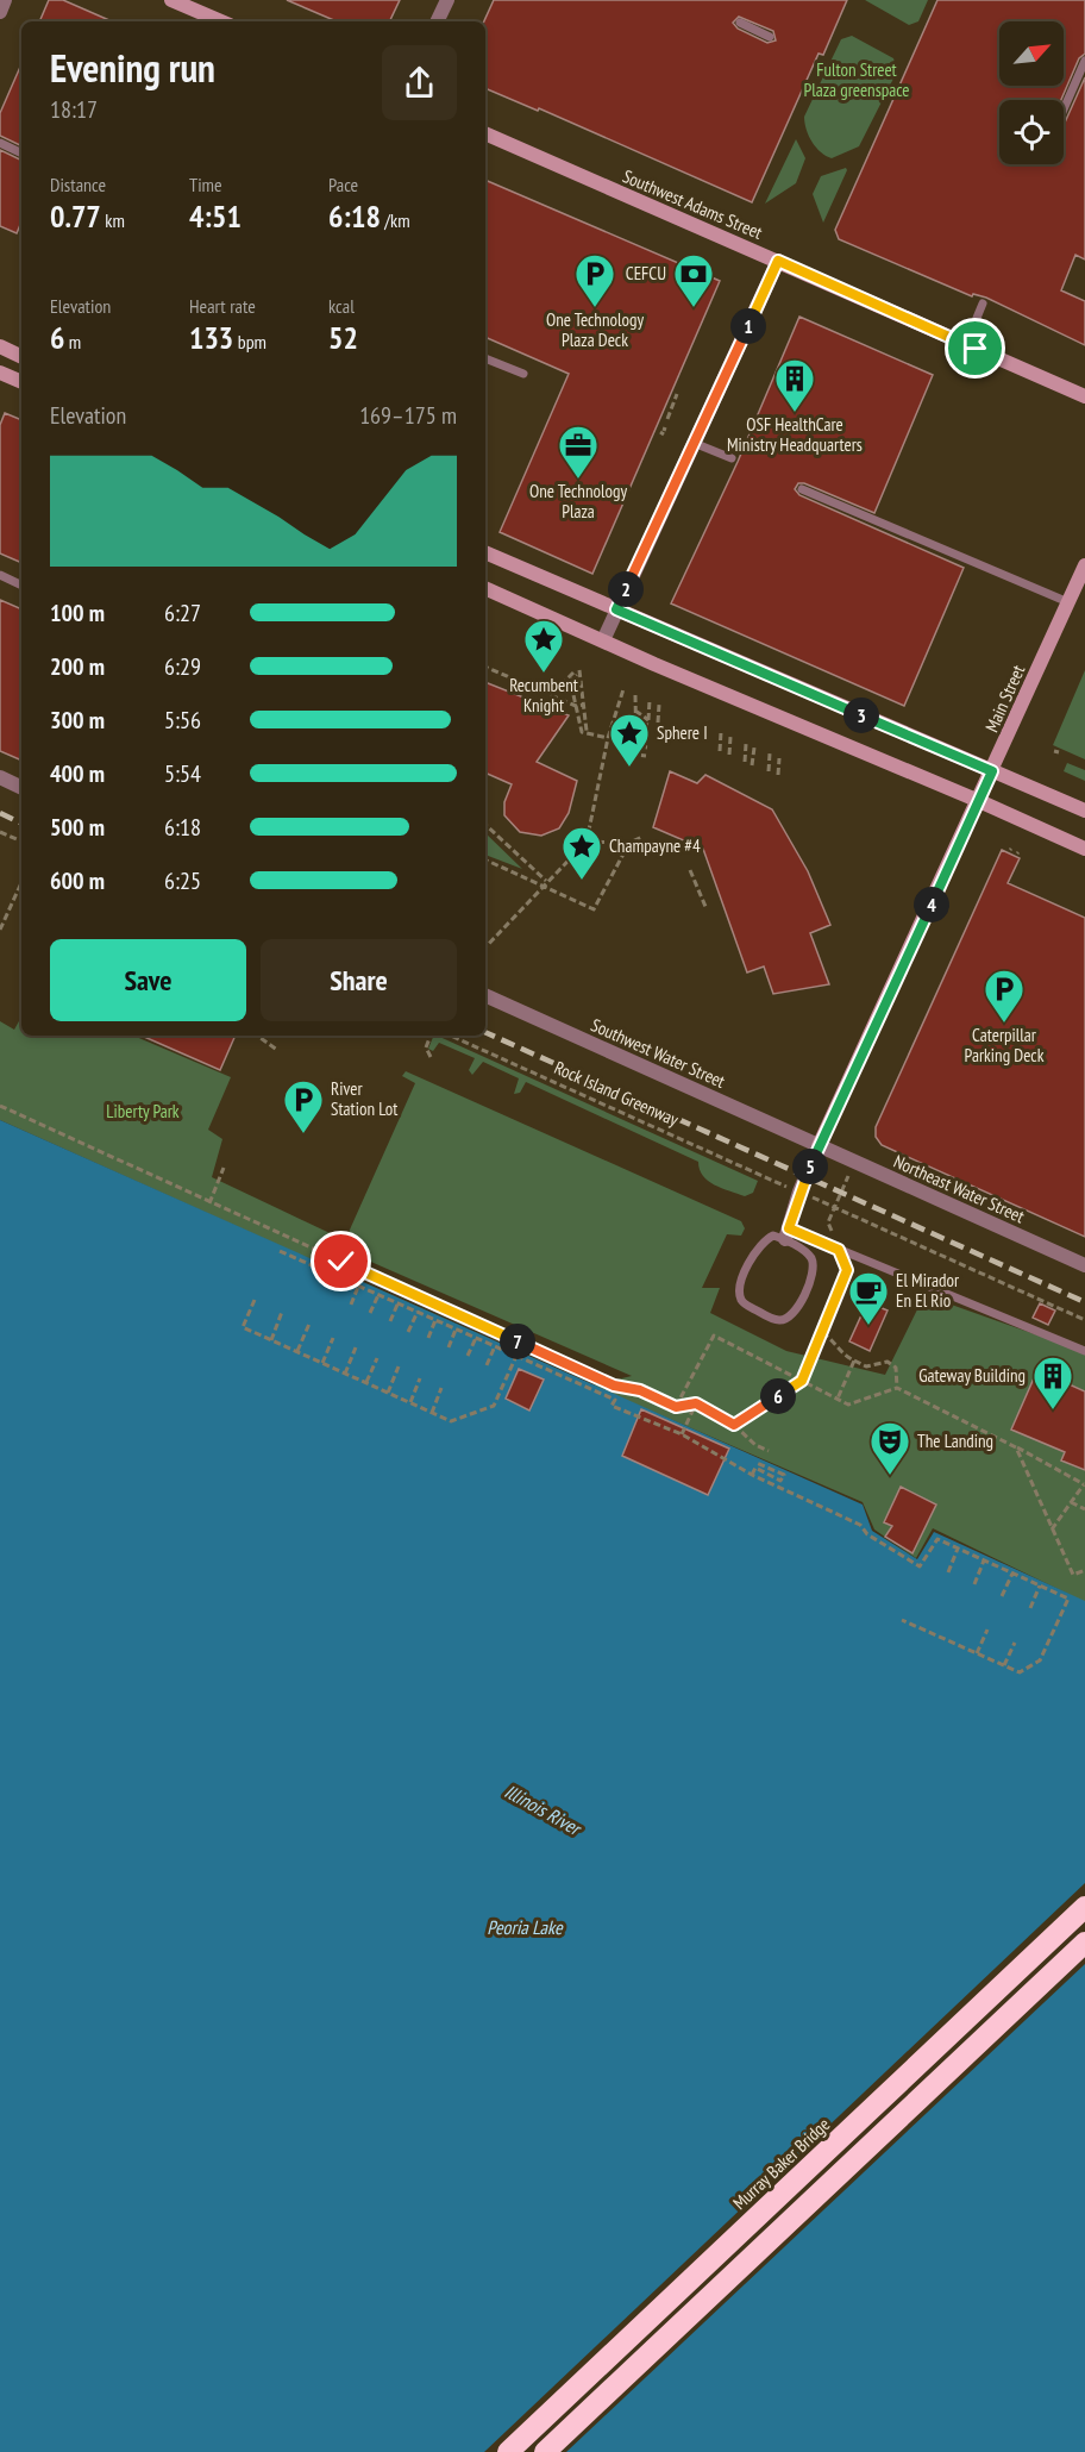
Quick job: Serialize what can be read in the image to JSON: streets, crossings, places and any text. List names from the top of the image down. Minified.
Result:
{"streets":{"highway":["Murray Baker Bridge"],"street":["Southwest Adams Street","Main Street","Southwest Water Street","Northeast Water Street"],"path":["Rock Island Greenway"]},"crossings":[["Main Street","Southwest Water Street"],["Main Street","Northeast Water Street"],["Southwest Water Street","Northeast Water Street"]],"water":["Illinois River","Peoria Lake"],"parks":["Fulton Street Plaza greenspace","Liberty Park"],"places":{"parking":["One Technology Plaza Deck","Caterpillar Parking Deck","River Station Lot"],"bank":["CEFCU"],"building":["OSF HealthCare Ministry Headquarters","Gateway Building"],"office":["One Technology Plaza"],"place":["Recumbent Knight","Sphere I","Champayne #4"],"cafe":["El Mirador En El Rio"],"theatre":["The Landing"]},"north":"top right","page":{"heading":["Evening run","18:17"],"stats":[["Distance","0.77 km"],["Time","4:51"],["Pace","6:18 /km"],["Elevation","6 m"],["Heart rate","133 bpm"],["kcal","52"]],"pins":["1","2","3","4","5","7","6"],"chart":["Elevation","169–175 m"],"list":[{"name":"100 m","note":"6:27"},{"name":"200 m","note":"6:29"},{"name":"300 m","note":"5:56"},{"name":"400 m","note":"5:54"},{"name":"500 m","note":"6:18"},{"name":"600 m","note":"6:25"}],"buttons":["Save","Share"]}}
